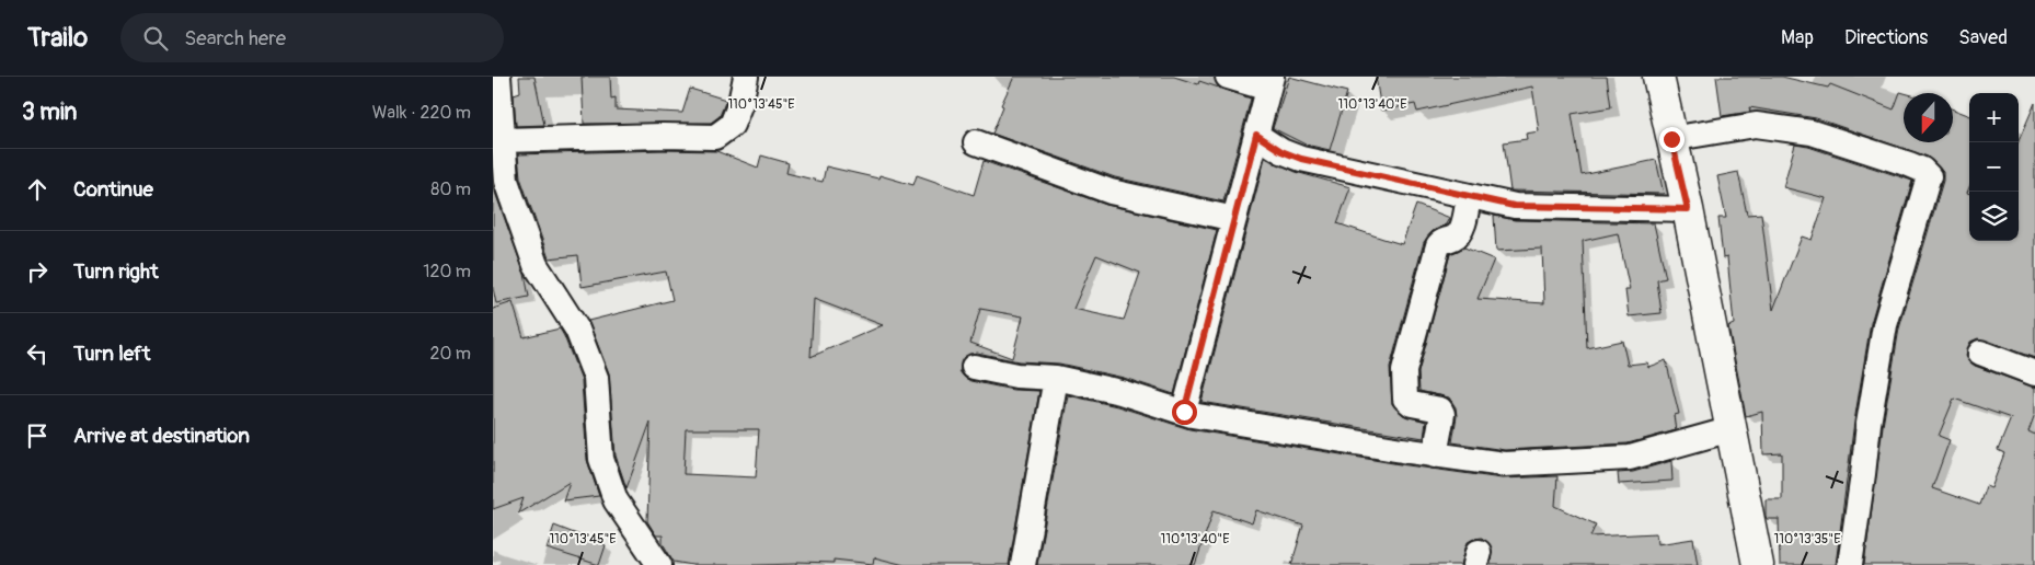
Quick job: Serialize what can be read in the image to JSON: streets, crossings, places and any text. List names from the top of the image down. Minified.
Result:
{"north":"bottom","page":{"header":"Trailo","search":"Search here","nav":["Map","Directions","Saved"],"heading":["3 min","Walk · 220 m"],"map_buttons":["+","−"],"list":[["Continue","80 m"],["Turn right","120 m"],["Turn left","20 m"],"Arrive at destination"]},"coordinates":["110°13'45\"E","110°13'40\"E","110°13'35\"E"]}
